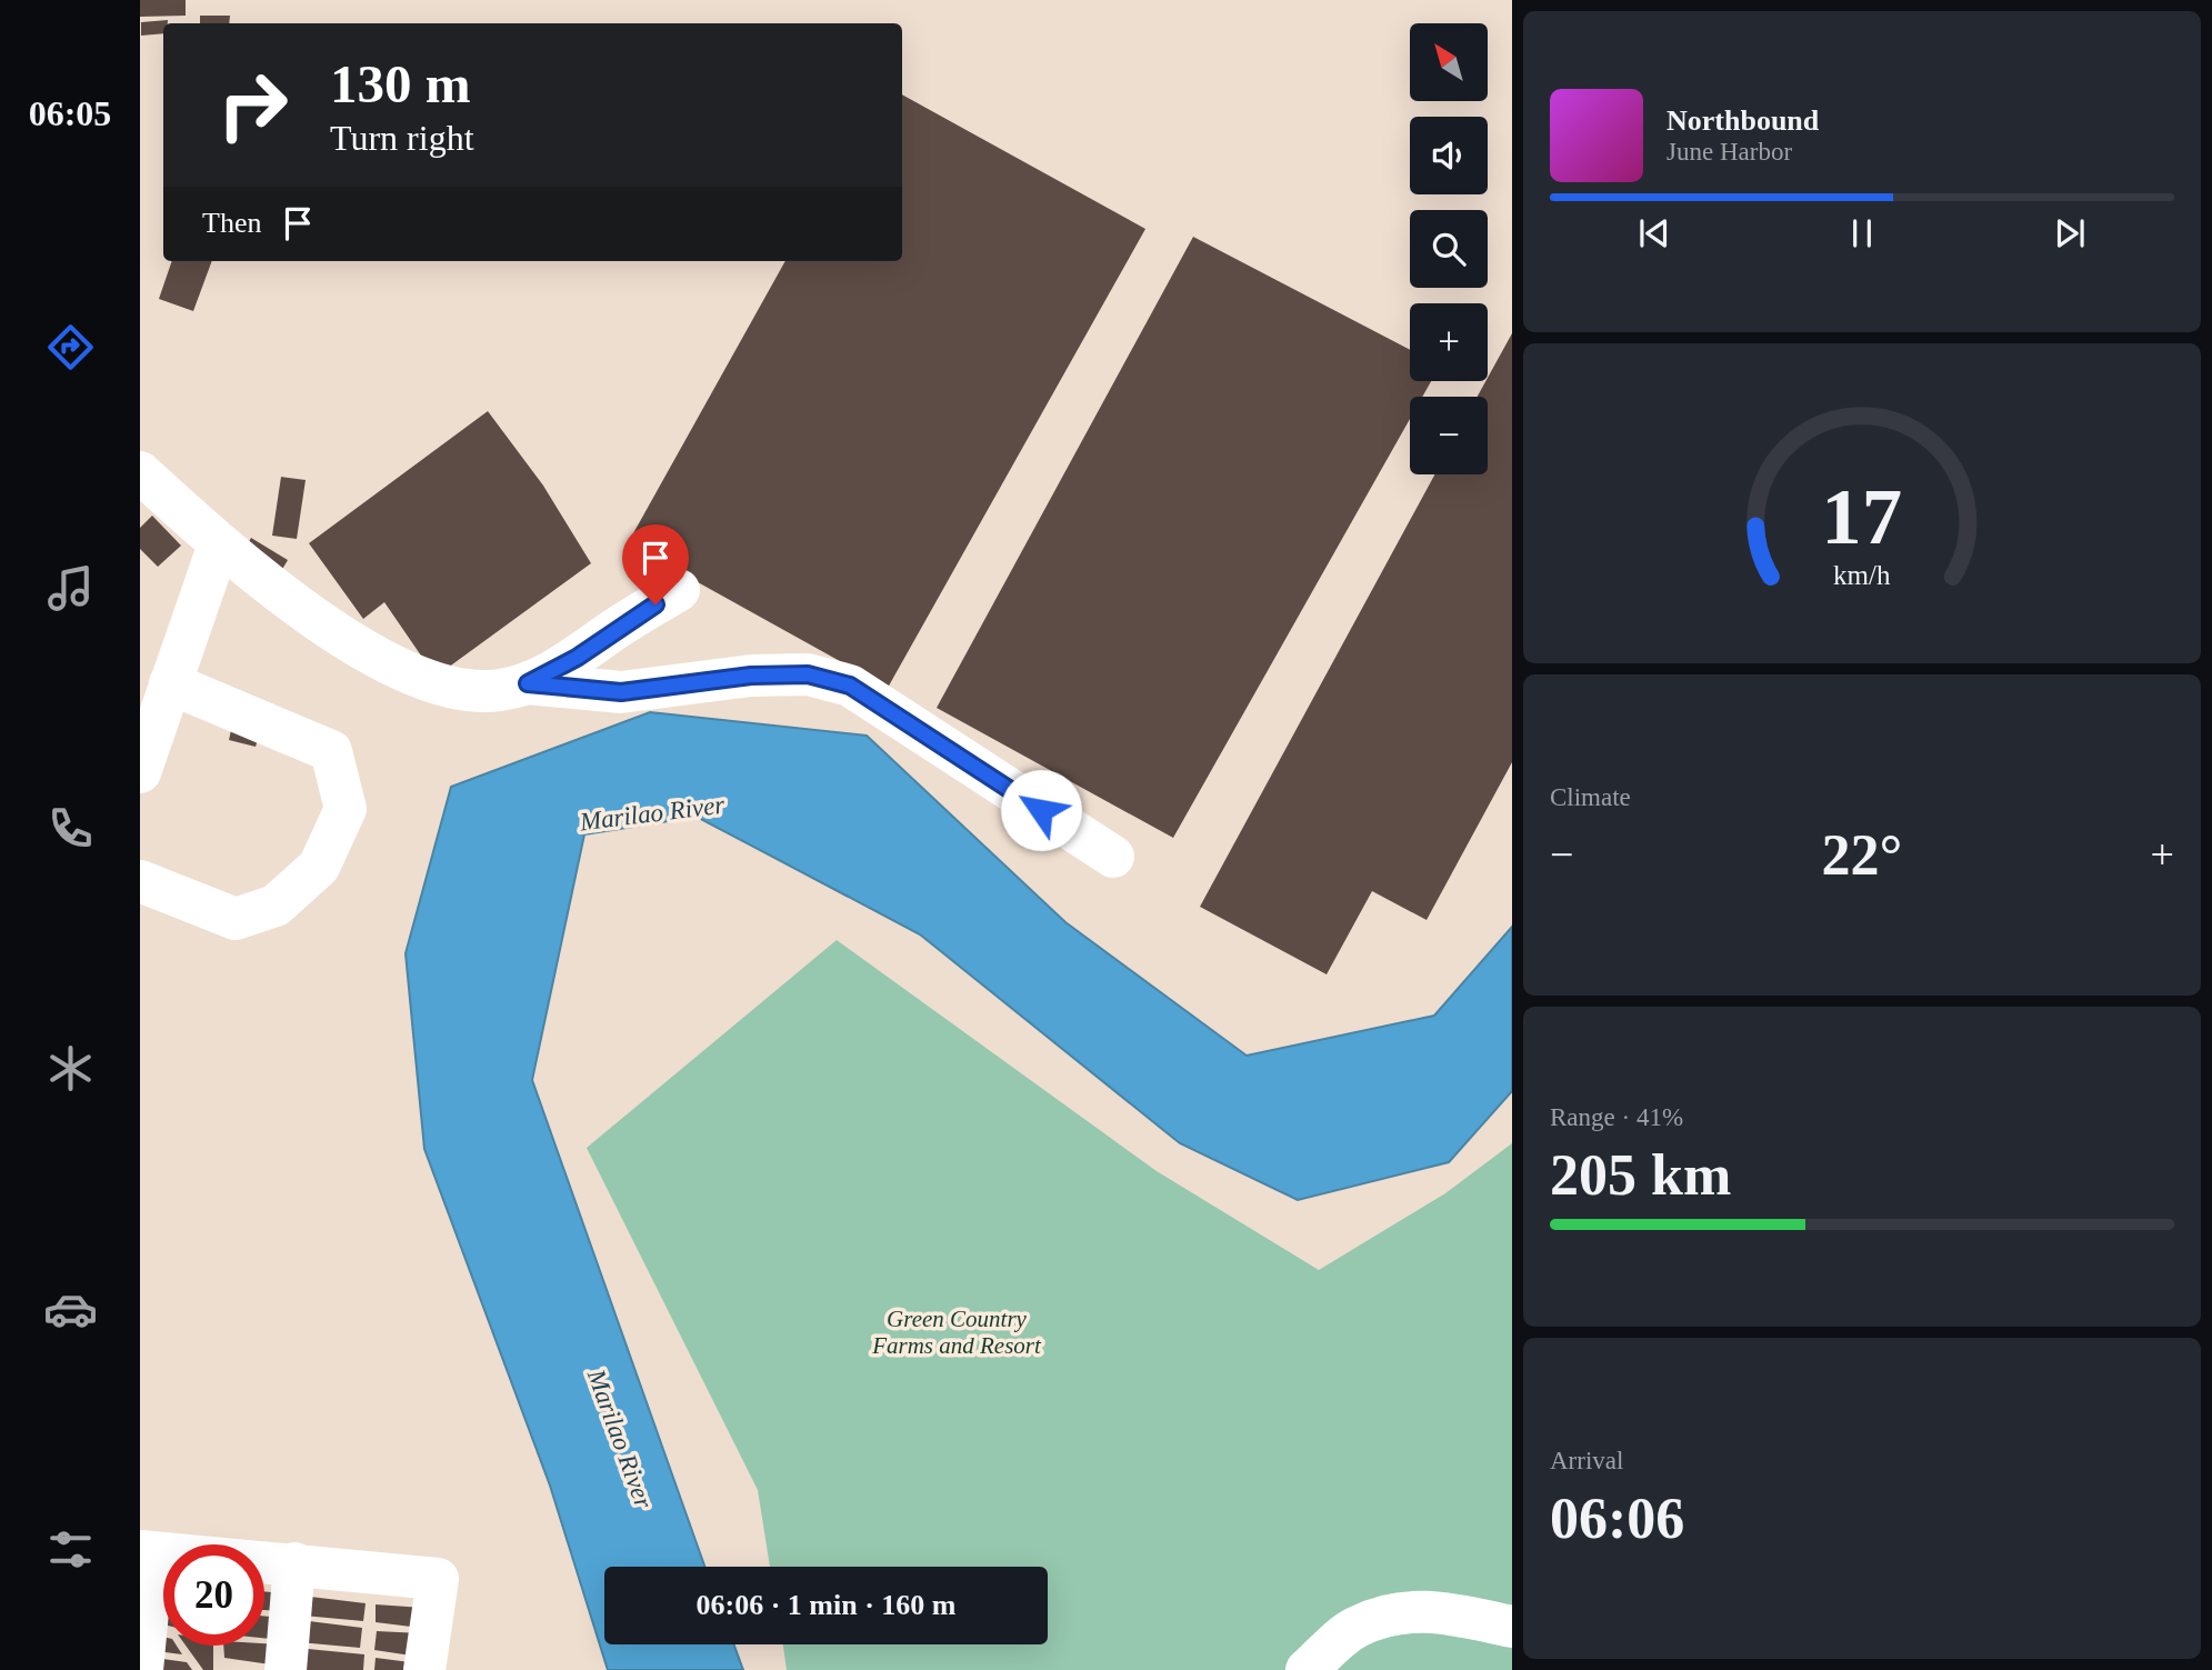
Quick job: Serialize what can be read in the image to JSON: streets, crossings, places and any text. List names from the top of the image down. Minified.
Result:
{"water":["Marilao River"],"parks":["Green Country Farms and Resort"],"north":"top left","page":{"tabs":"06:05","map_buttons":["+","−"],"turn":["130 m","Turn right"],"song":["Northbound","June Harbor"],"then":"Then","tile":["Climate",["Range · 41%","205 km"],["Arrival","06:06"]],"heat":["−","22°","+"],"limit":"20","trip":"06:06 · 1 min · 160 m","gauge":["17","km/h"]}}
